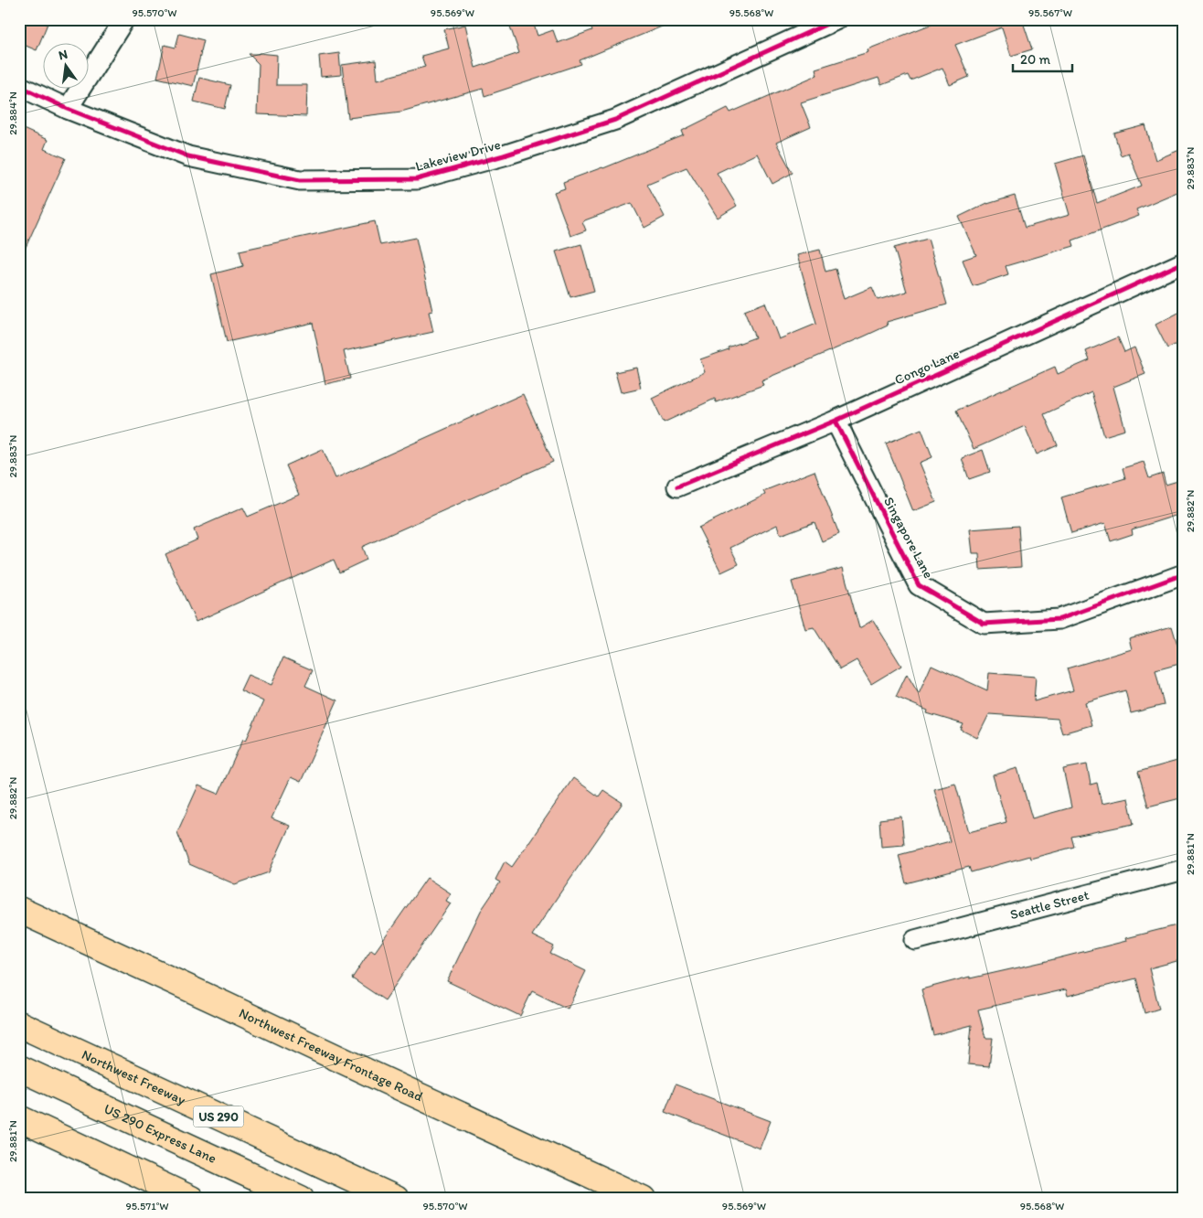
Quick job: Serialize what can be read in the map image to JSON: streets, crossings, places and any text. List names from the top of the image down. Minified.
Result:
{"streets":{"main road":["Northwest Freeway Frontage Road","Northwest Freeway","US 290","US 290 Express Lane"],"street":["Lakeview Drive","Congo Lane","Singapore Lane","Seattle Street"]},"crossings":[["Congo Lane","Singapore Lane"]],"scale_bar":"20 m","north":"top","coordinates":["95.570°W","95.569°W","95.568°W","95.567°W","29.884°N","29.883°N","29.882°N","29.881°N","95.571°W"]}
